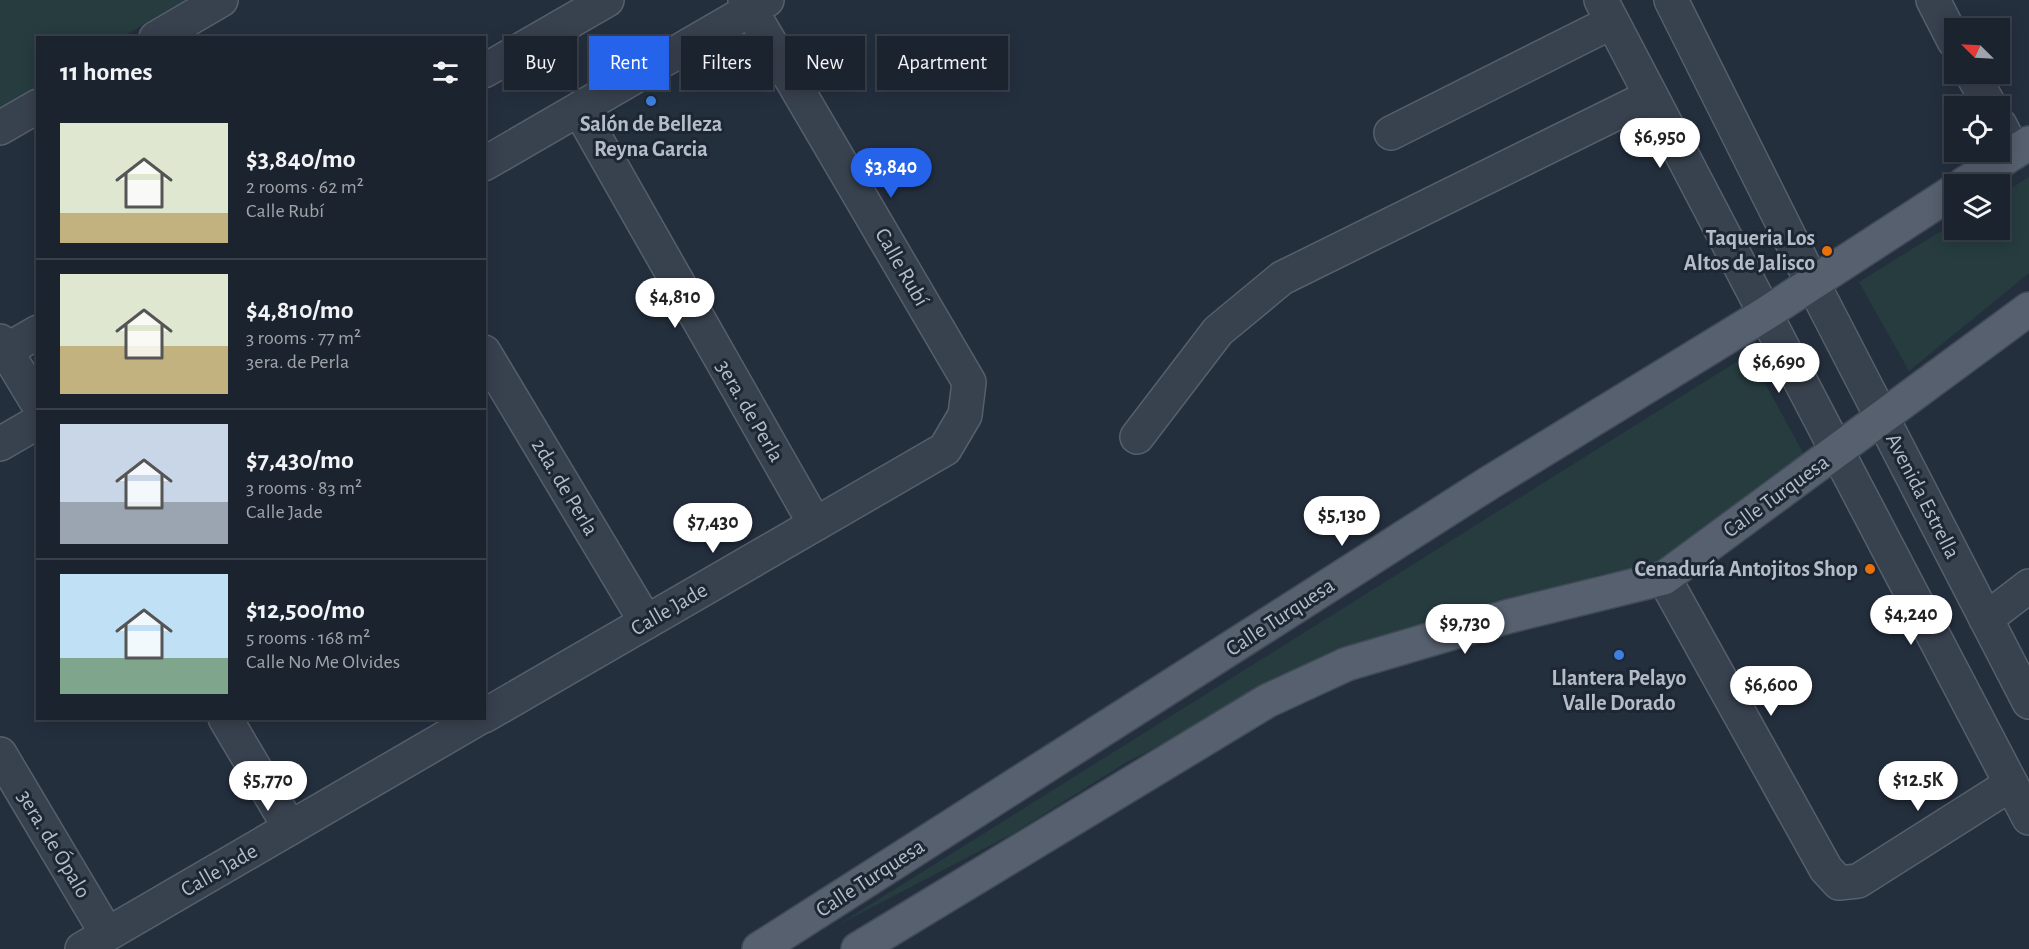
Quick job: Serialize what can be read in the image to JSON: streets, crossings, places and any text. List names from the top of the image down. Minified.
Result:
{"streets":{"main road":["Calle Turquesa"],"street":["Calle Rubí","3era. de Perla","2da. de Perla","Avenida Estrella","Calle Jade","3era. de Ópalo"]},"crossings":[["Calle Rubí","Calle Jade"],["3era. de Perla","Calle Jade"],["2da. de Perla","Calle Jade"],["Calle Turquesa","Avenida Estrella"],["Calle Jade","3era. de Ópalo"]],"places":["Salón de Belleza Reyna Garcia","Taqueria Los Altos de Jalisco","Cenaduría Antojitos Shop","Llantera Pelayo Valle Dorado"],"north":"top left","page":{"chip":["Buy","Rent","Filters","New","Apartment"],"heading":"11 homes","list":[{"name":"$3,840/mo","note":"2 rooms · 62 m² · Calle Rubí"},{"name":"$4,810/mo","note":"3 rooms · 77 m² · 3era. de Perla"},{"name":"$7,430/mo","note":"3 rooms · 83 m² · Calle Jade"},{"name":"$12,500/mo","note":"5 rooms · 168 m² · Calle No Me Olvides"}],"price":["$6,950","$3,840","$4,810","$6,690","$5,130","$7,430","$4,240","$9,730","$6,600","$5,770","$12.5K"]}}
